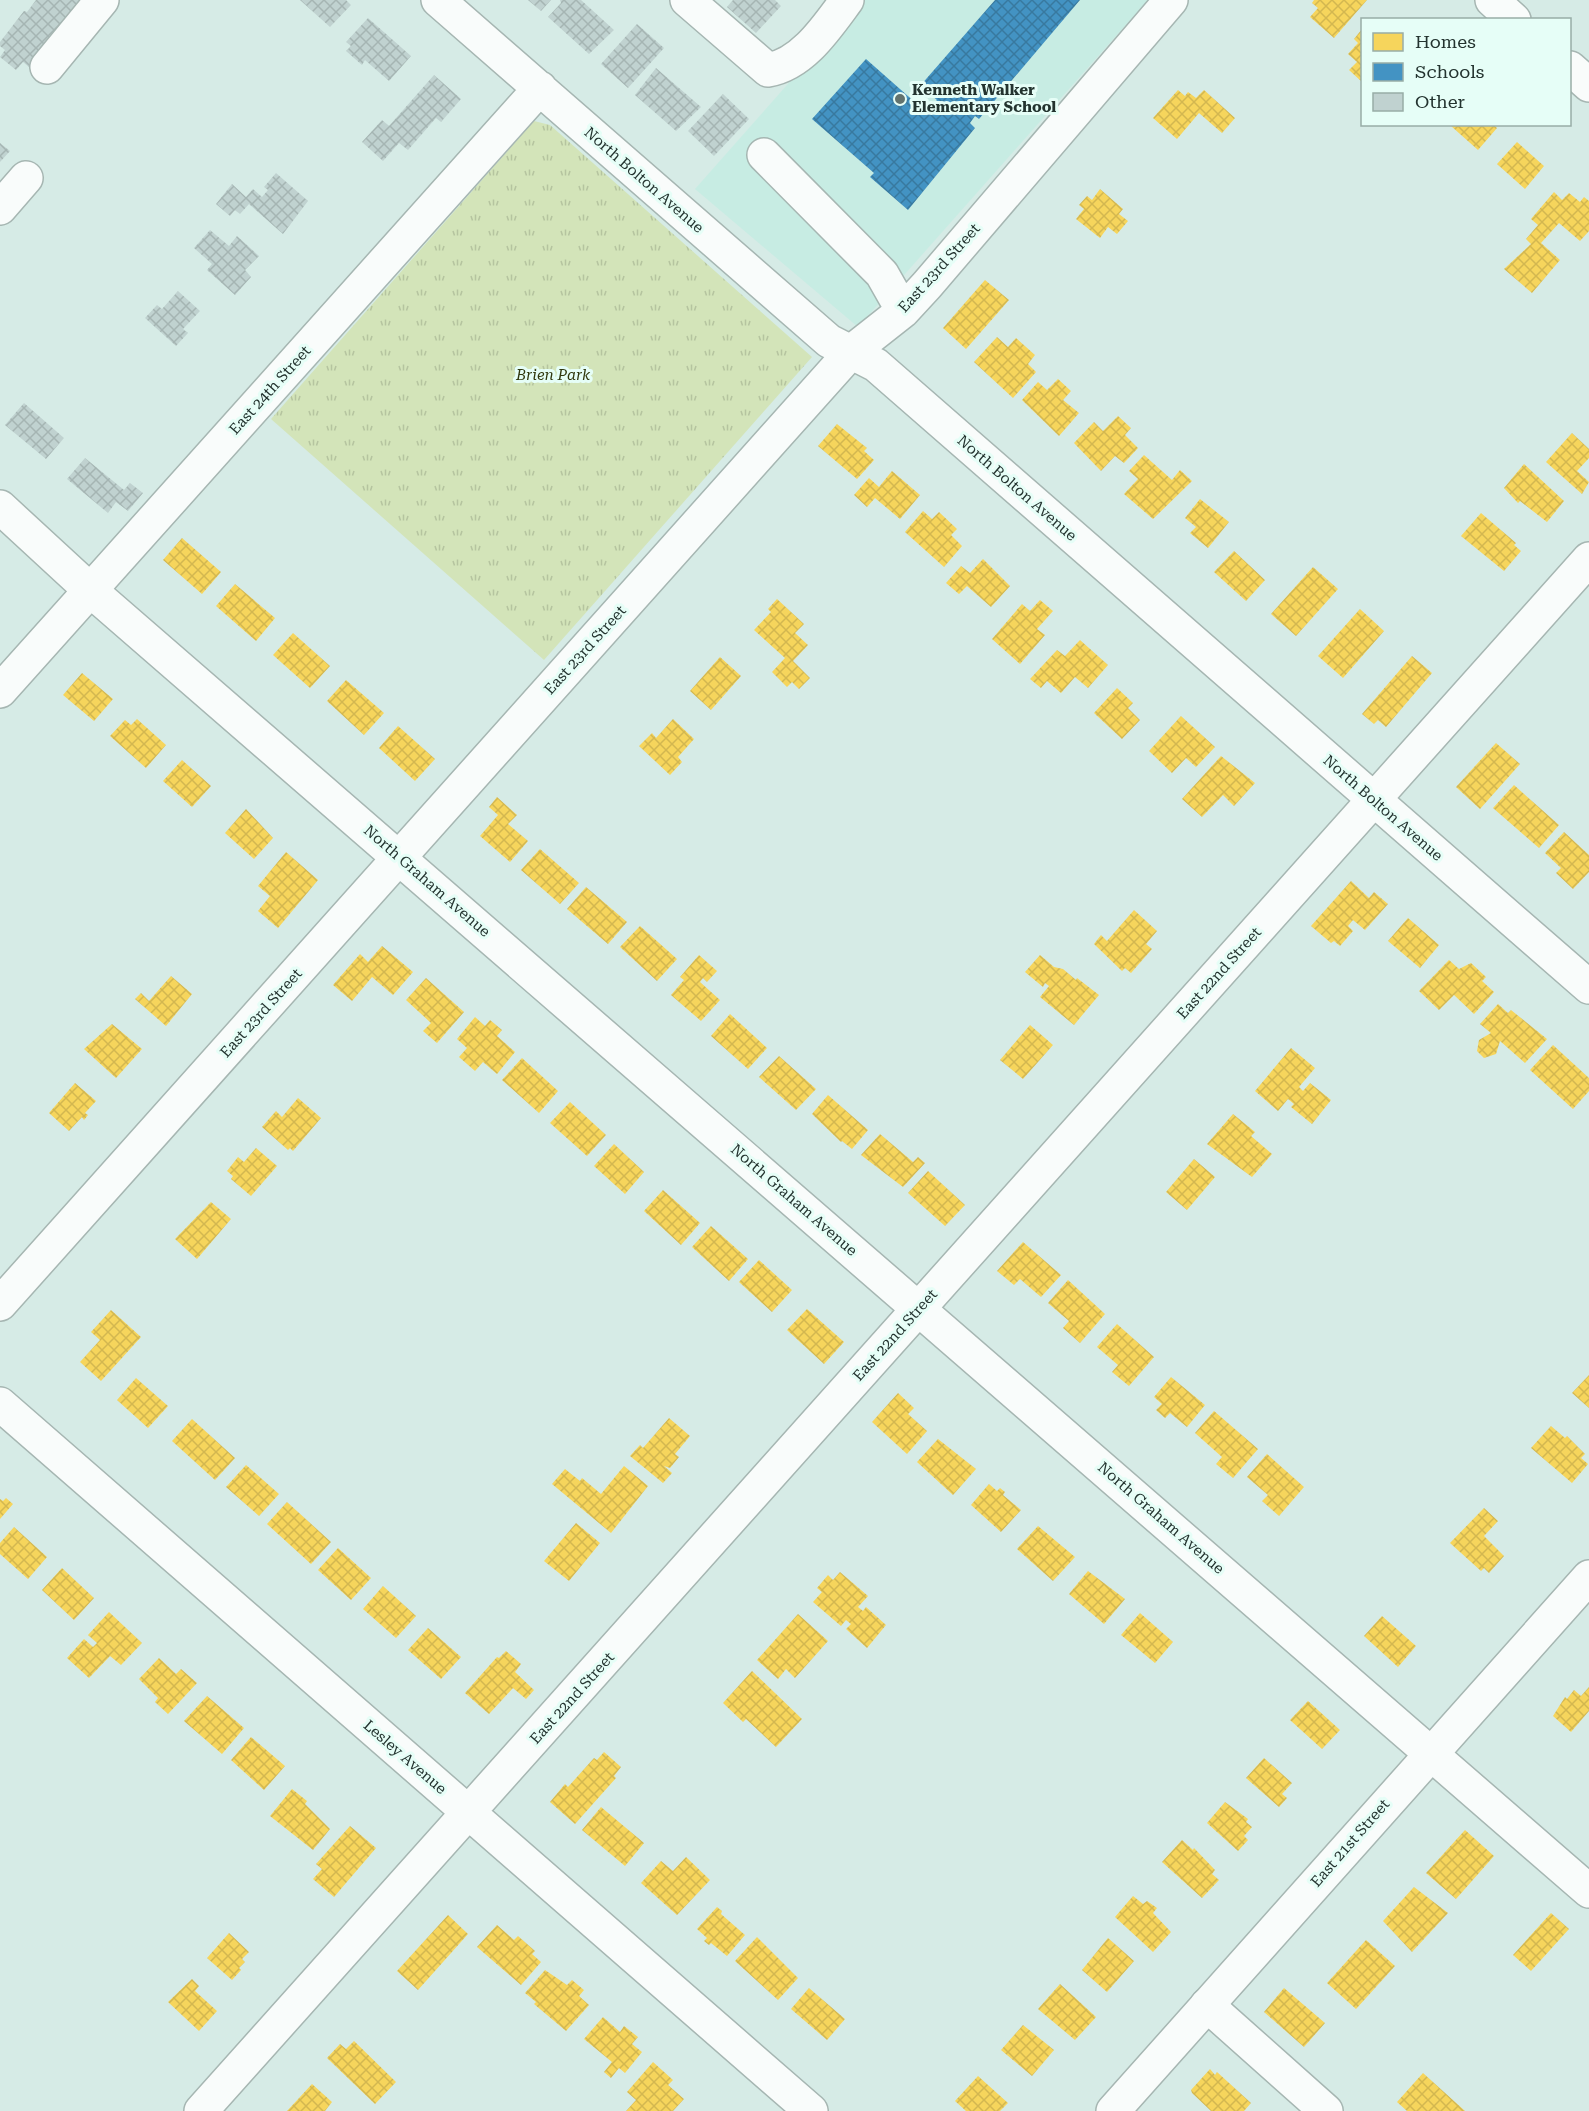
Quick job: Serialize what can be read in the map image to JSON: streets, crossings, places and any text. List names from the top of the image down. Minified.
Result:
{"streets":{"street":["North Bolton Avenue","East 23rd Street","East 24th Street","North Graham Avenue","East 22nd Street","Lesley Avenue","East 21st Street"]},"crossings":[["North Bolton Avenue","East 23rd Street"],["North Bolton Avenue","East 24th Street"],["North Bolton Avenue","East 22nd Street"],["East 23rd Street","North Graham Avenue"],["East 24th Street","North Graham Avenue"],["North Graham Avenue","East 22nd Street"],["North Graham Avenue","East 21st Street"],["East 22nd Street","Lesley Avenue"]],"parks":["Brien Park"],"places":["Kenneth Walker Elementary School"],"legend":["Homes","Schools","Other"]}
